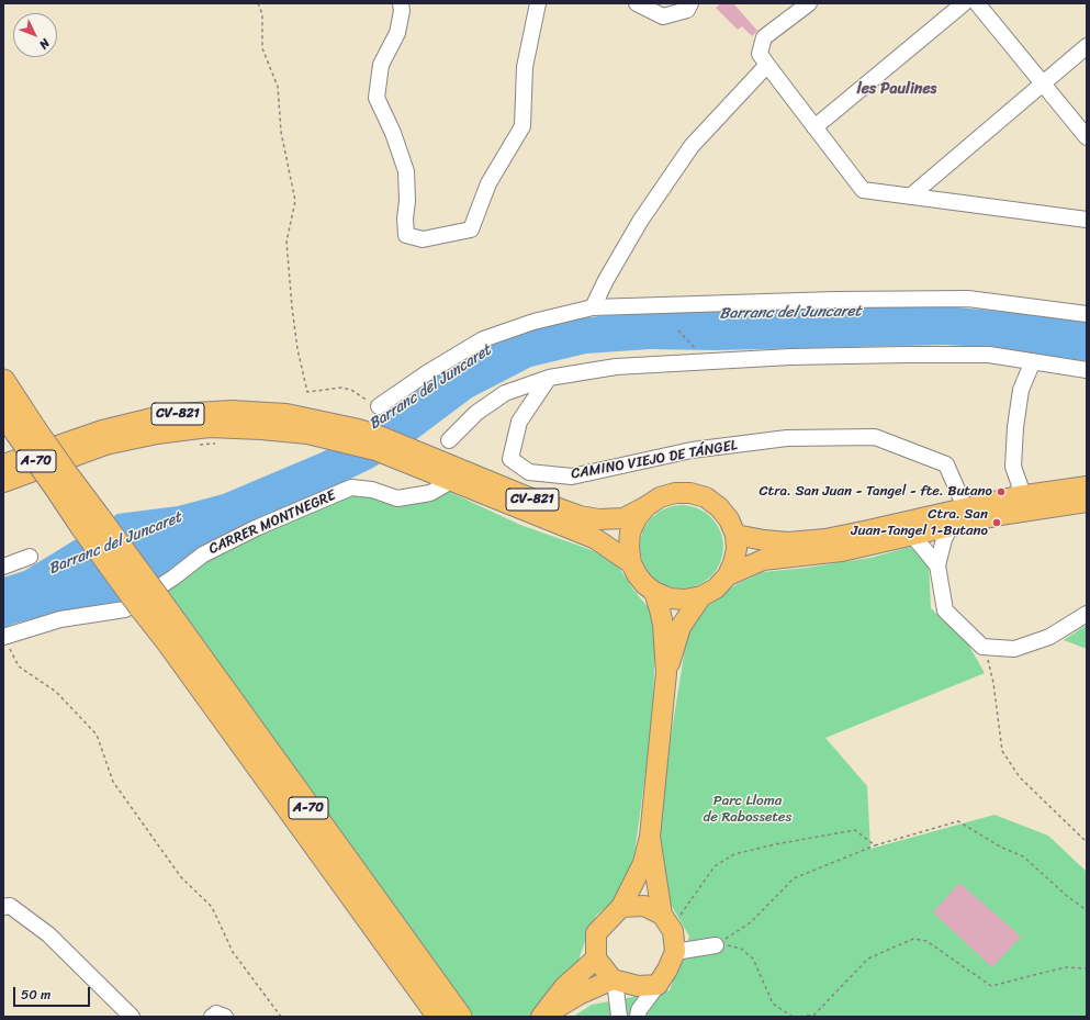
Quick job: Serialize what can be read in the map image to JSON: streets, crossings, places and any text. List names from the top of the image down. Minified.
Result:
{"streets":{"highway":["A-70"],"main road":["CV-821"],"street":["CAMINO VIEJO DE TÁNGEL","CARRER MONTNEGRE"]},"crossings":[["CV-821","CARRER MONTNEGRE"]],"districts":["les Paulines"],"water":["Barranc del Juncaret"],"parks":["Parc Lloma de Rabossetes"],"places":["Ctra. San Juan - Tangel - fte. Butano","Ctra. San Juan-Tangel 1-Butano"],"scale_bar":"50 m","north":"bottom right"}
